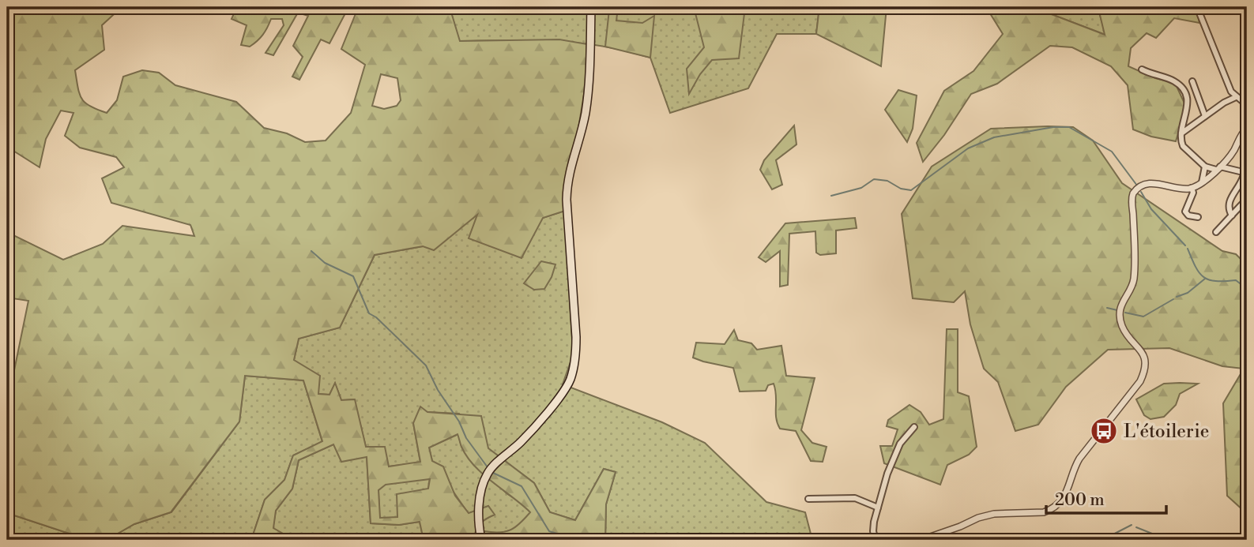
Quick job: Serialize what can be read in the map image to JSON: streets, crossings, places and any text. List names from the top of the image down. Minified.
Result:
{"places":{"bus stop":["L'étoilerie"]},"scale_bar":"200 m"}
